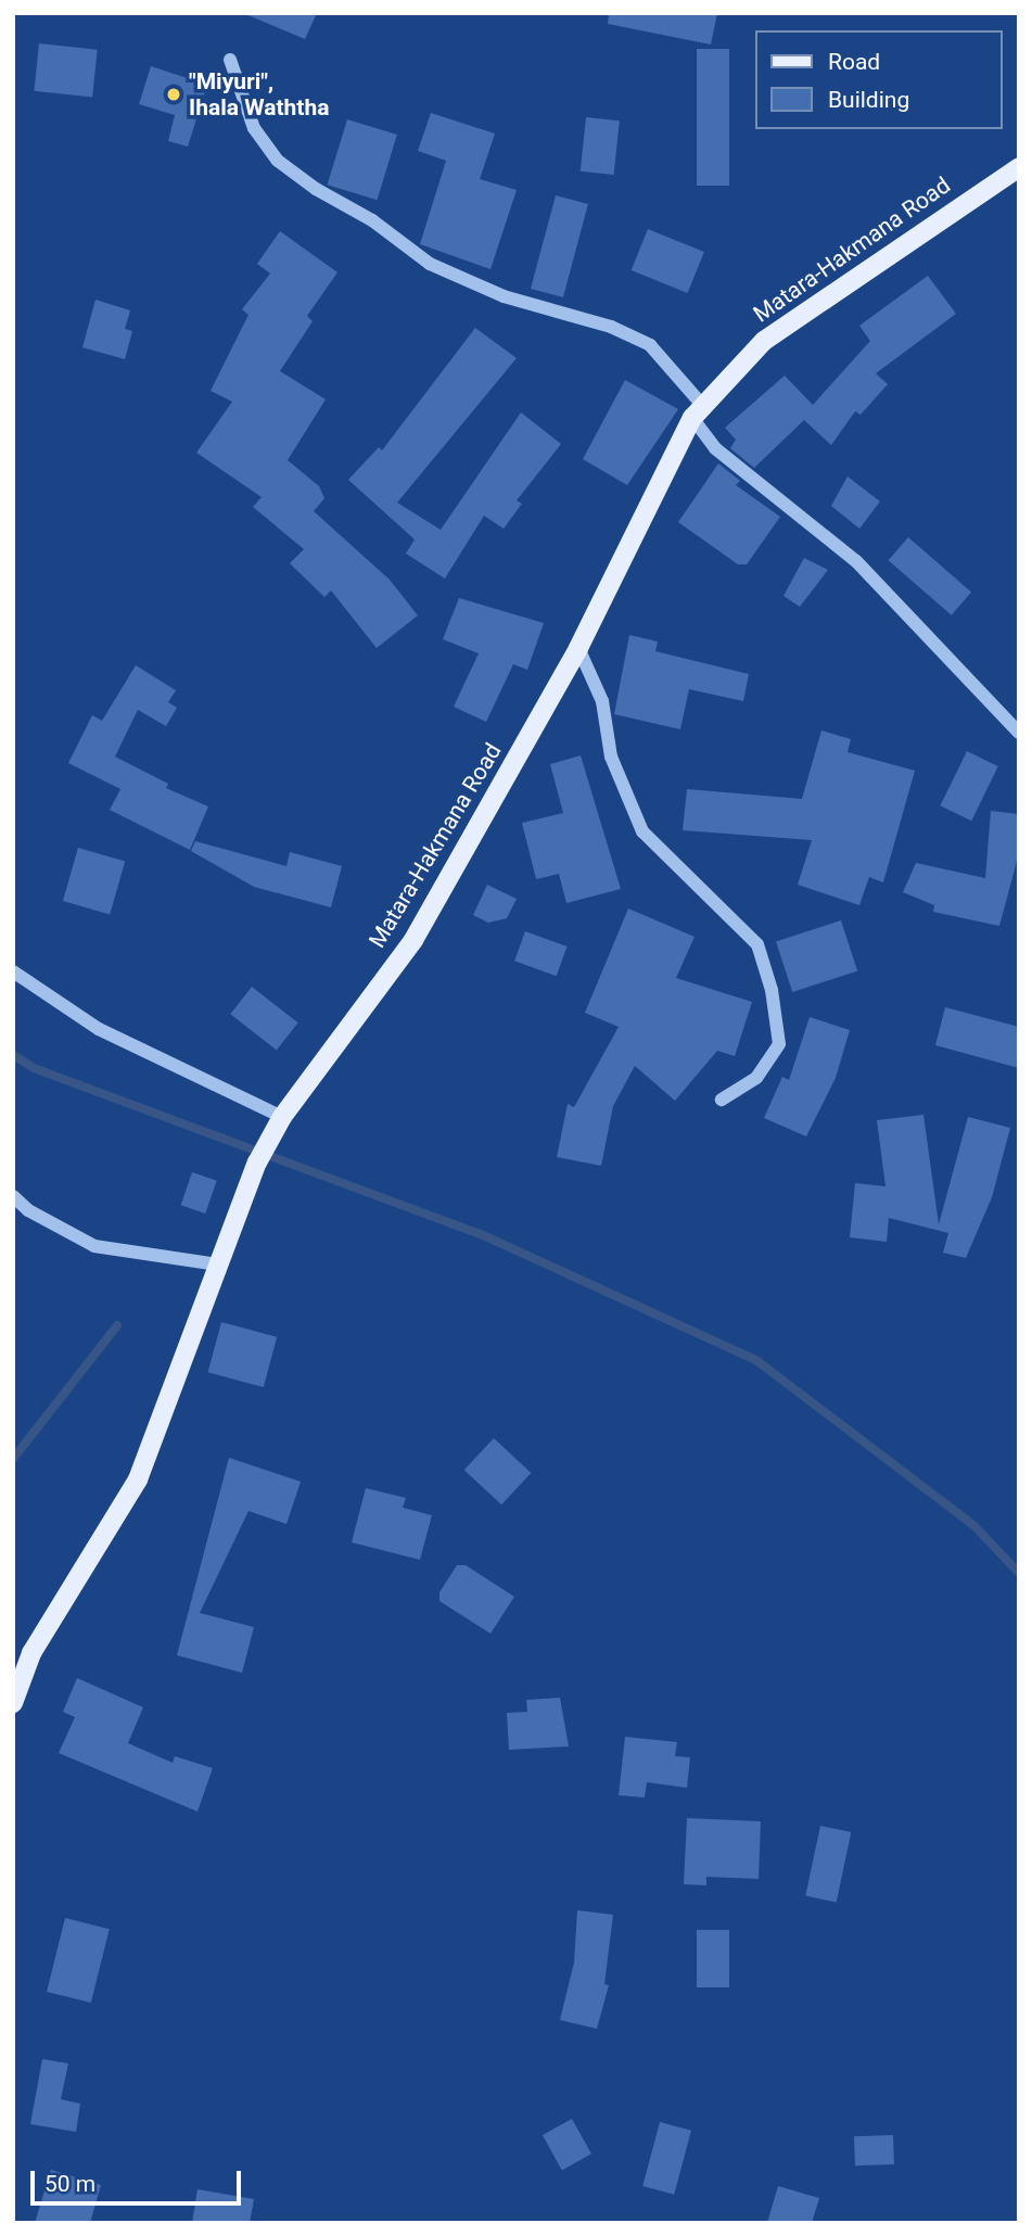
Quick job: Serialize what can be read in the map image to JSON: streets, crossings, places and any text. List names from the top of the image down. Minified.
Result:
{"streets":{"main road":["Matara-Hakmana Road"]},"places":["\"Miyuri\", Ihala Waththa"],"legend":["Road","Building"],"scale_bar":"50 m"}
